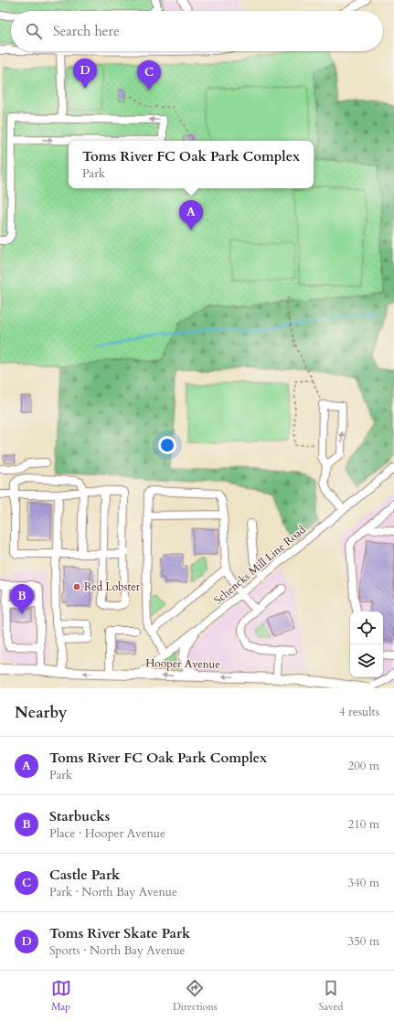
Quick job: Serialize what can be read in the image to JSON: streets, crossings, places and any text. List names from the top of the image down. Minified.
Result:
{"streets":{"main road":["Hooper Avenue"],"street":["Schencks Mill Line Road"]},"crossings":[["Schencks Mill Line Road","Hooper Avenue"]],"one_way":["Hooper Avenue"],"places":["Red Lobster"],"page":{"search":"Search here","pins":["D","C","A","B"],"popup":["Toms River FC Oak Park Complex","Park"],"heading":["Nearby","4 results"],"list":[{"mark":"A","name":"Toms River FC Oak Park Complex","note":"Park","value":"200 m"},{"mark":"B","name":"Starbucks","note":"Place · Hooper Avenue","value":"210 m"},{"mark":"C","name":"Castle Park","note":"Park · North Bay Avenue","value":"340 m"},{"mark":"D","name":"Toms River Skate Park","note":"Sports · North Bay Avenue","value":"350 m"}],"nav":["Map","Directions","Saved"]}}
